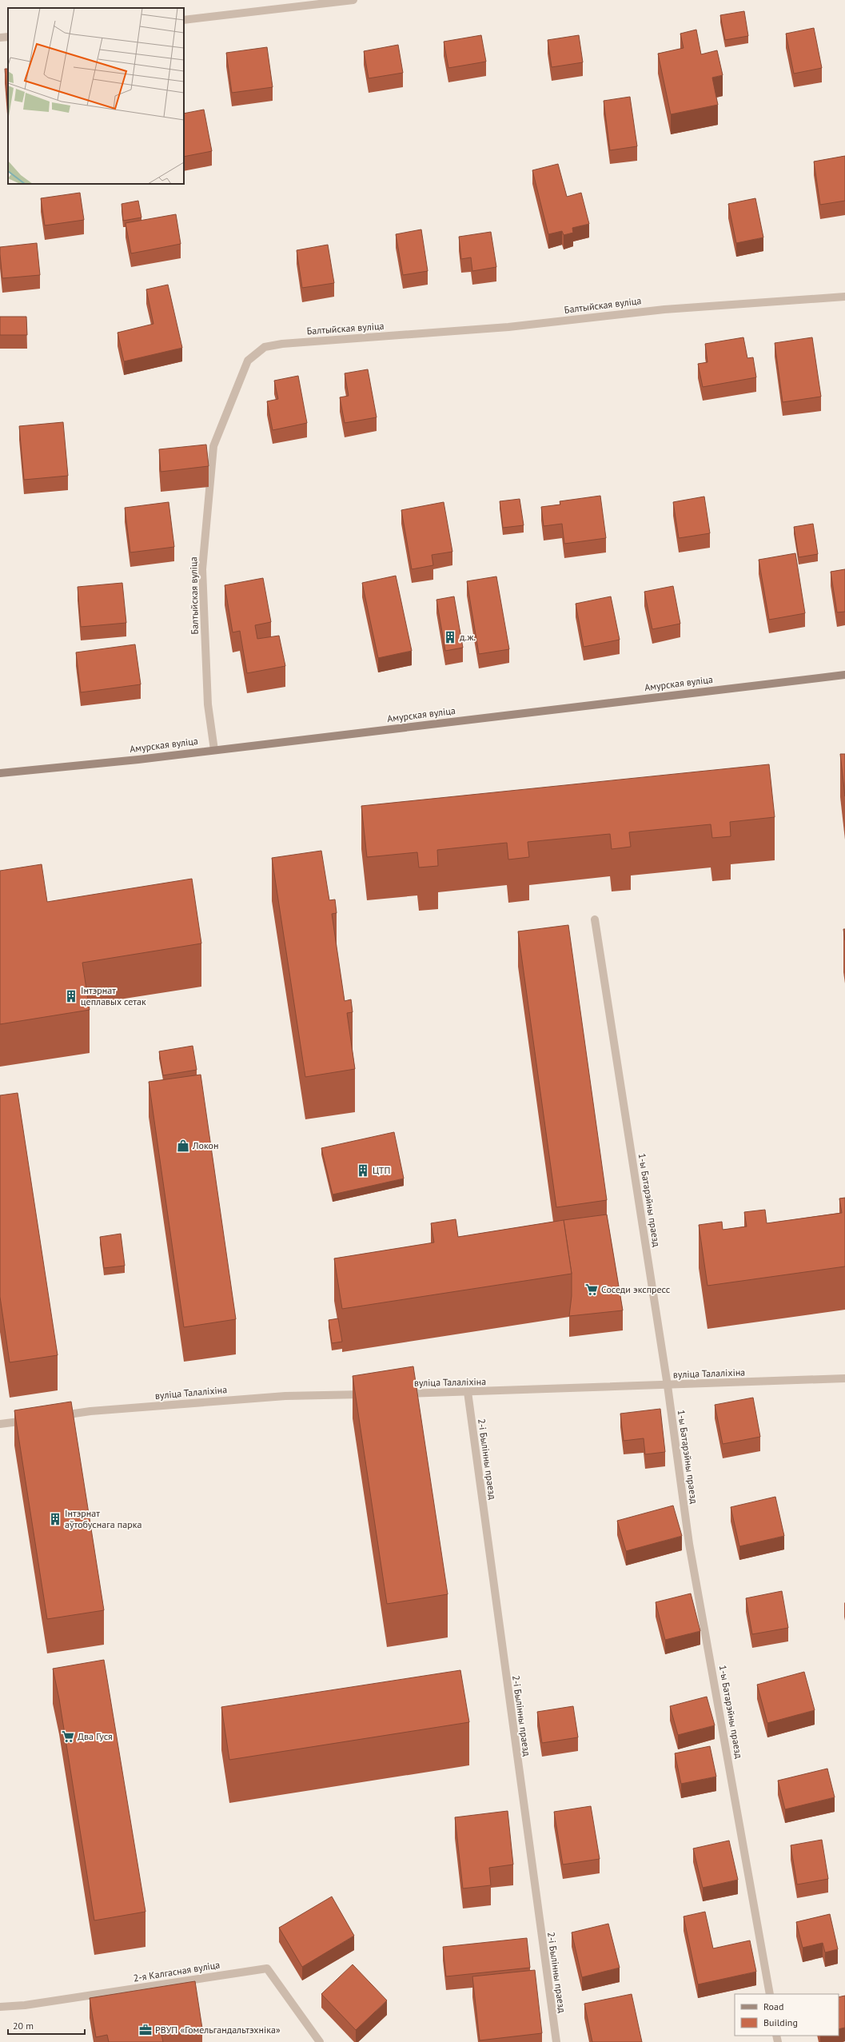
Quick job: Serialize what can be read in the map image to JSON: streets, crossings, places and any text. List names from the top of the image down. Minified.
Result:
{"streets":{"street":["Балтыйская вуліца","Амурская вуліца","1-ы Батарэйны праезд","вуліца Талаліхіна","2-і Былінны праезд","2-я Калгасная вуліца"]},"crossings":[["Балтыйская вуліца","Амурская вуліца"],["1-ы Батарэйны праезд","вуліца Талаліхіна"],["вуліца Талаліхіна","2-і Былінны праезд"]],"places":{"building":["д.ж.","Інтэрнат цеплавых сетак","ЦТП","Інтэрнат аўтобуснага парка"],"shop":["Локон"],"supermarket":["Соседи экспресс","Два Гуся"],"office":["РВУП «Гомельгандальтэхніка»"]},"legend":["Road","Building"],"scale_bar":"20 m"}
